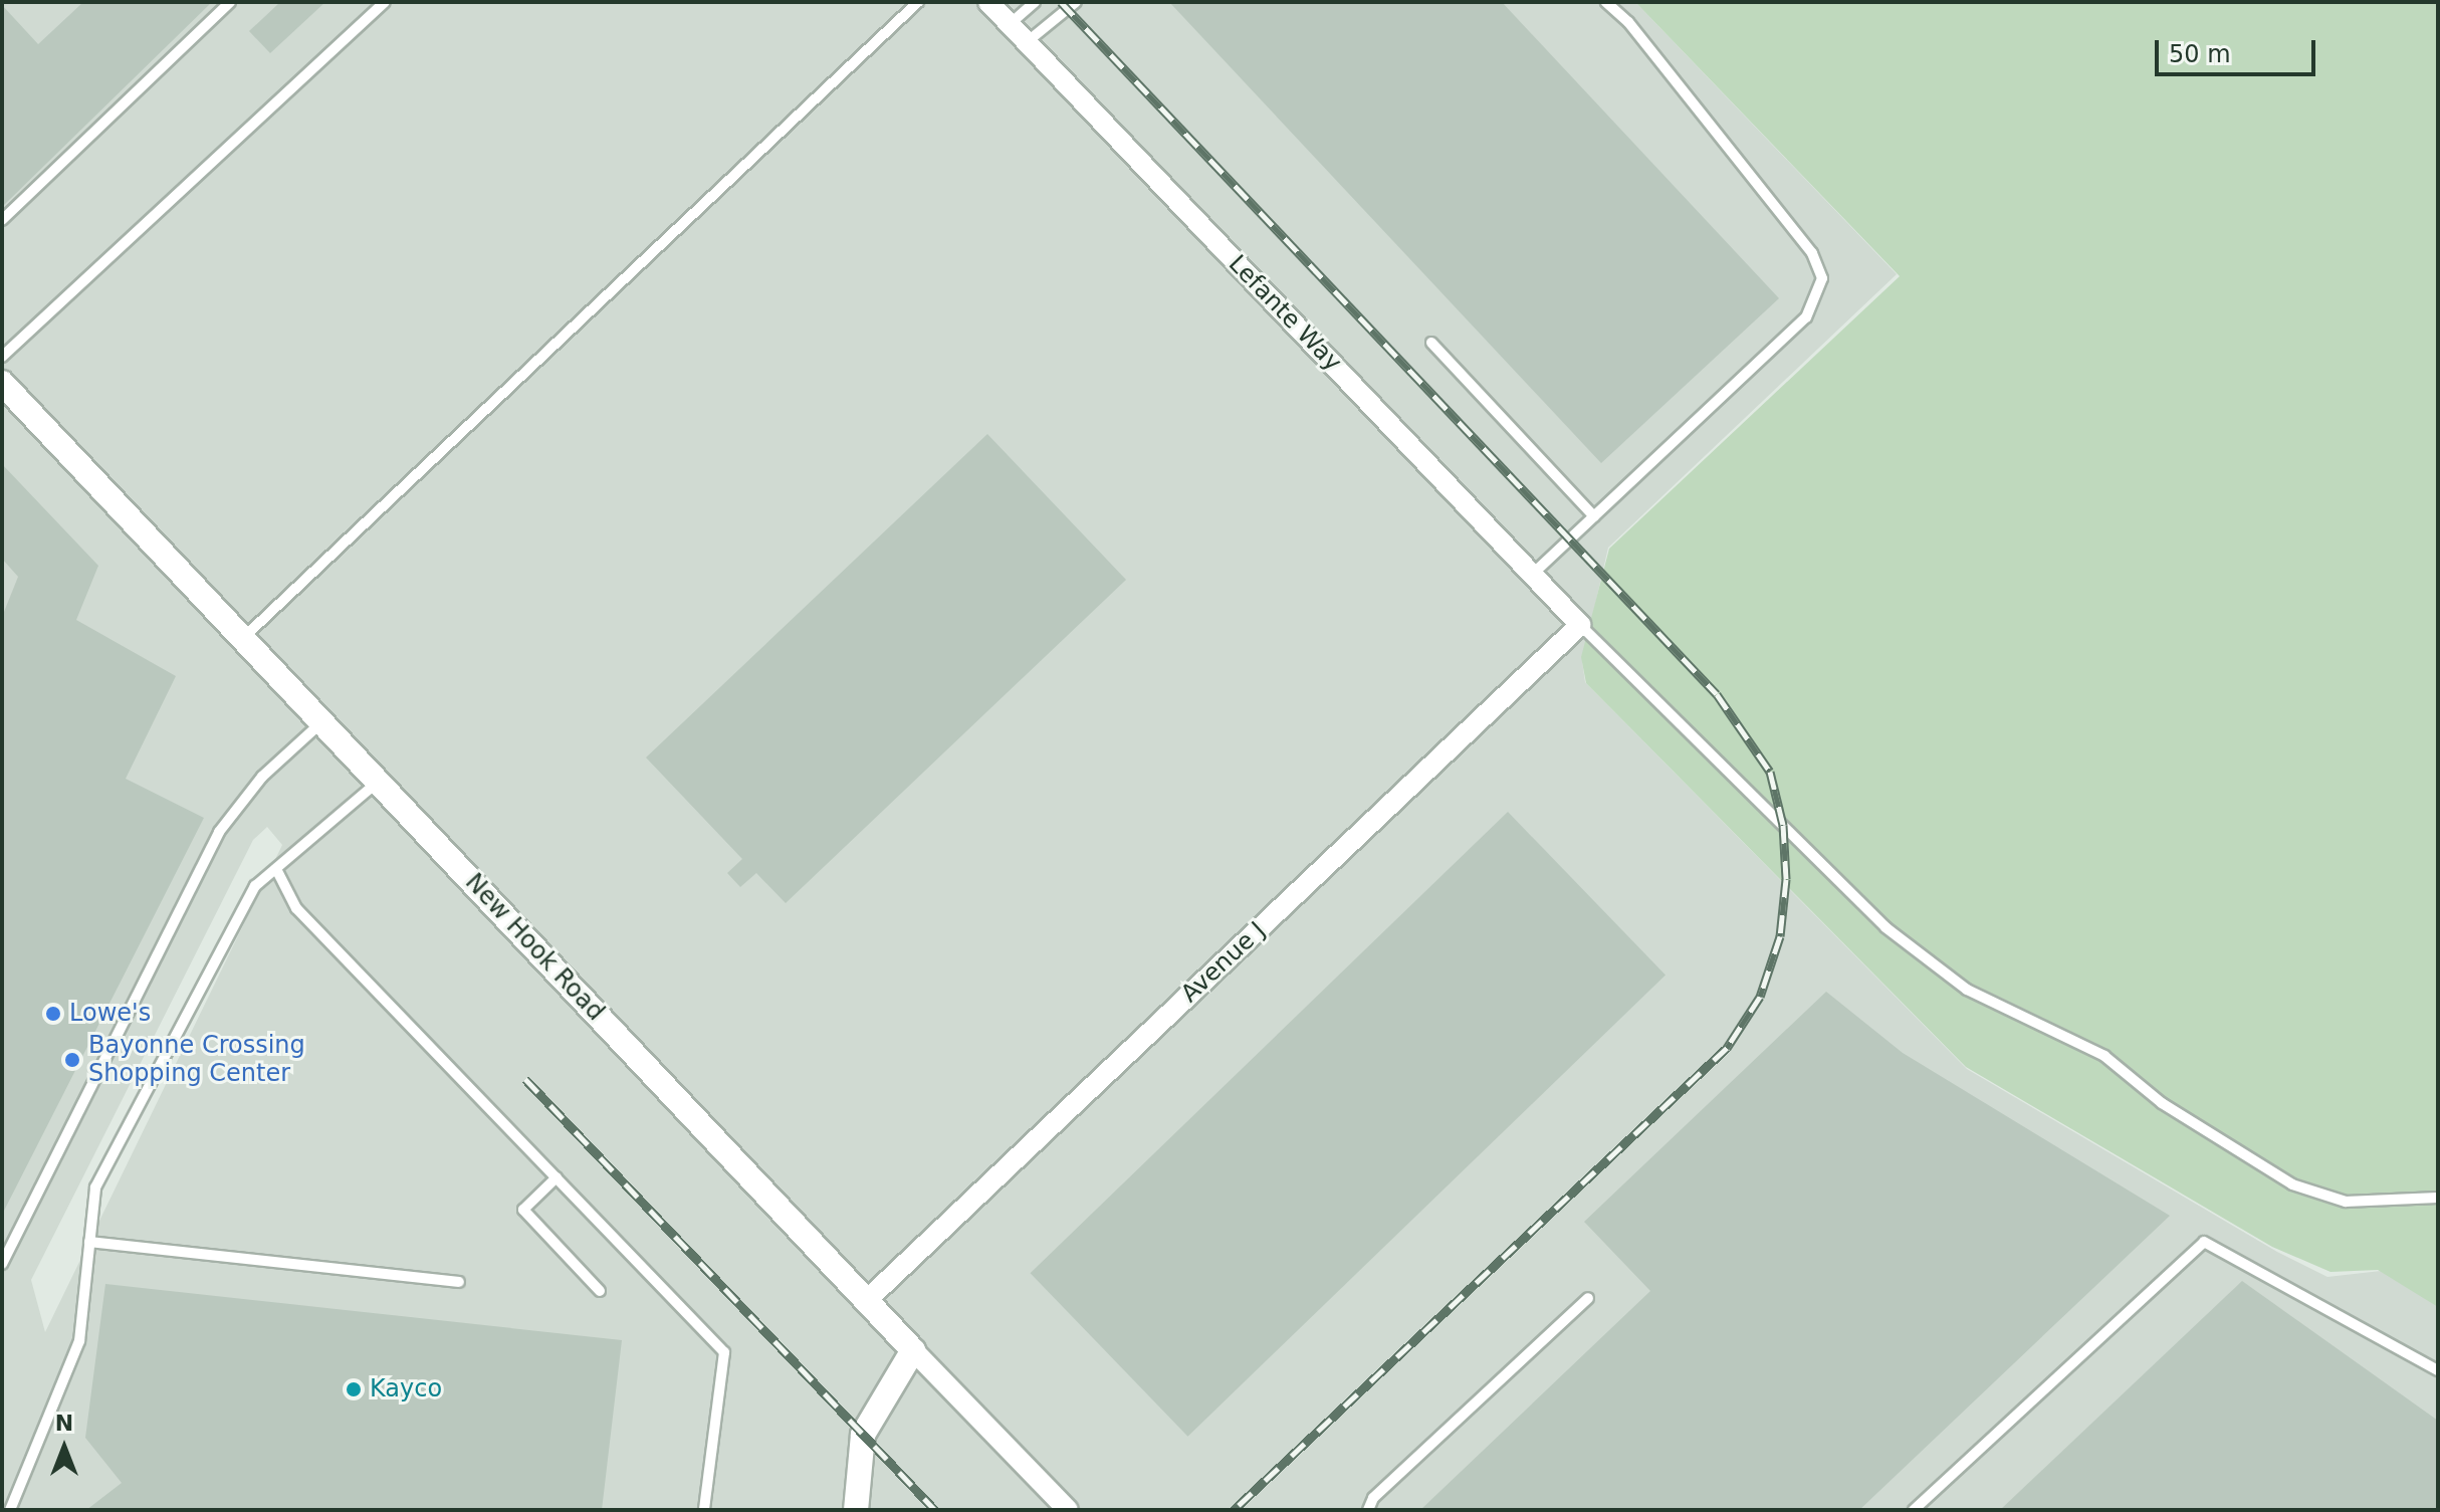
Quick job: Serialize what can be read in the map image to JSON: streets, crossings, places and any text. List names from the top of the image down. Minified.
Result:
{"streets":{"street":["Lefante Way","New Hook Road","Avenue J"]},"crossings":[["Lefante Way","Avenue J"],["New Hook Road","Avenue J"]],"places":["Lowe's","Bayonne Crossing Shopping Center","Kayco"],"scale_bar":"50 m","north":"top"}
